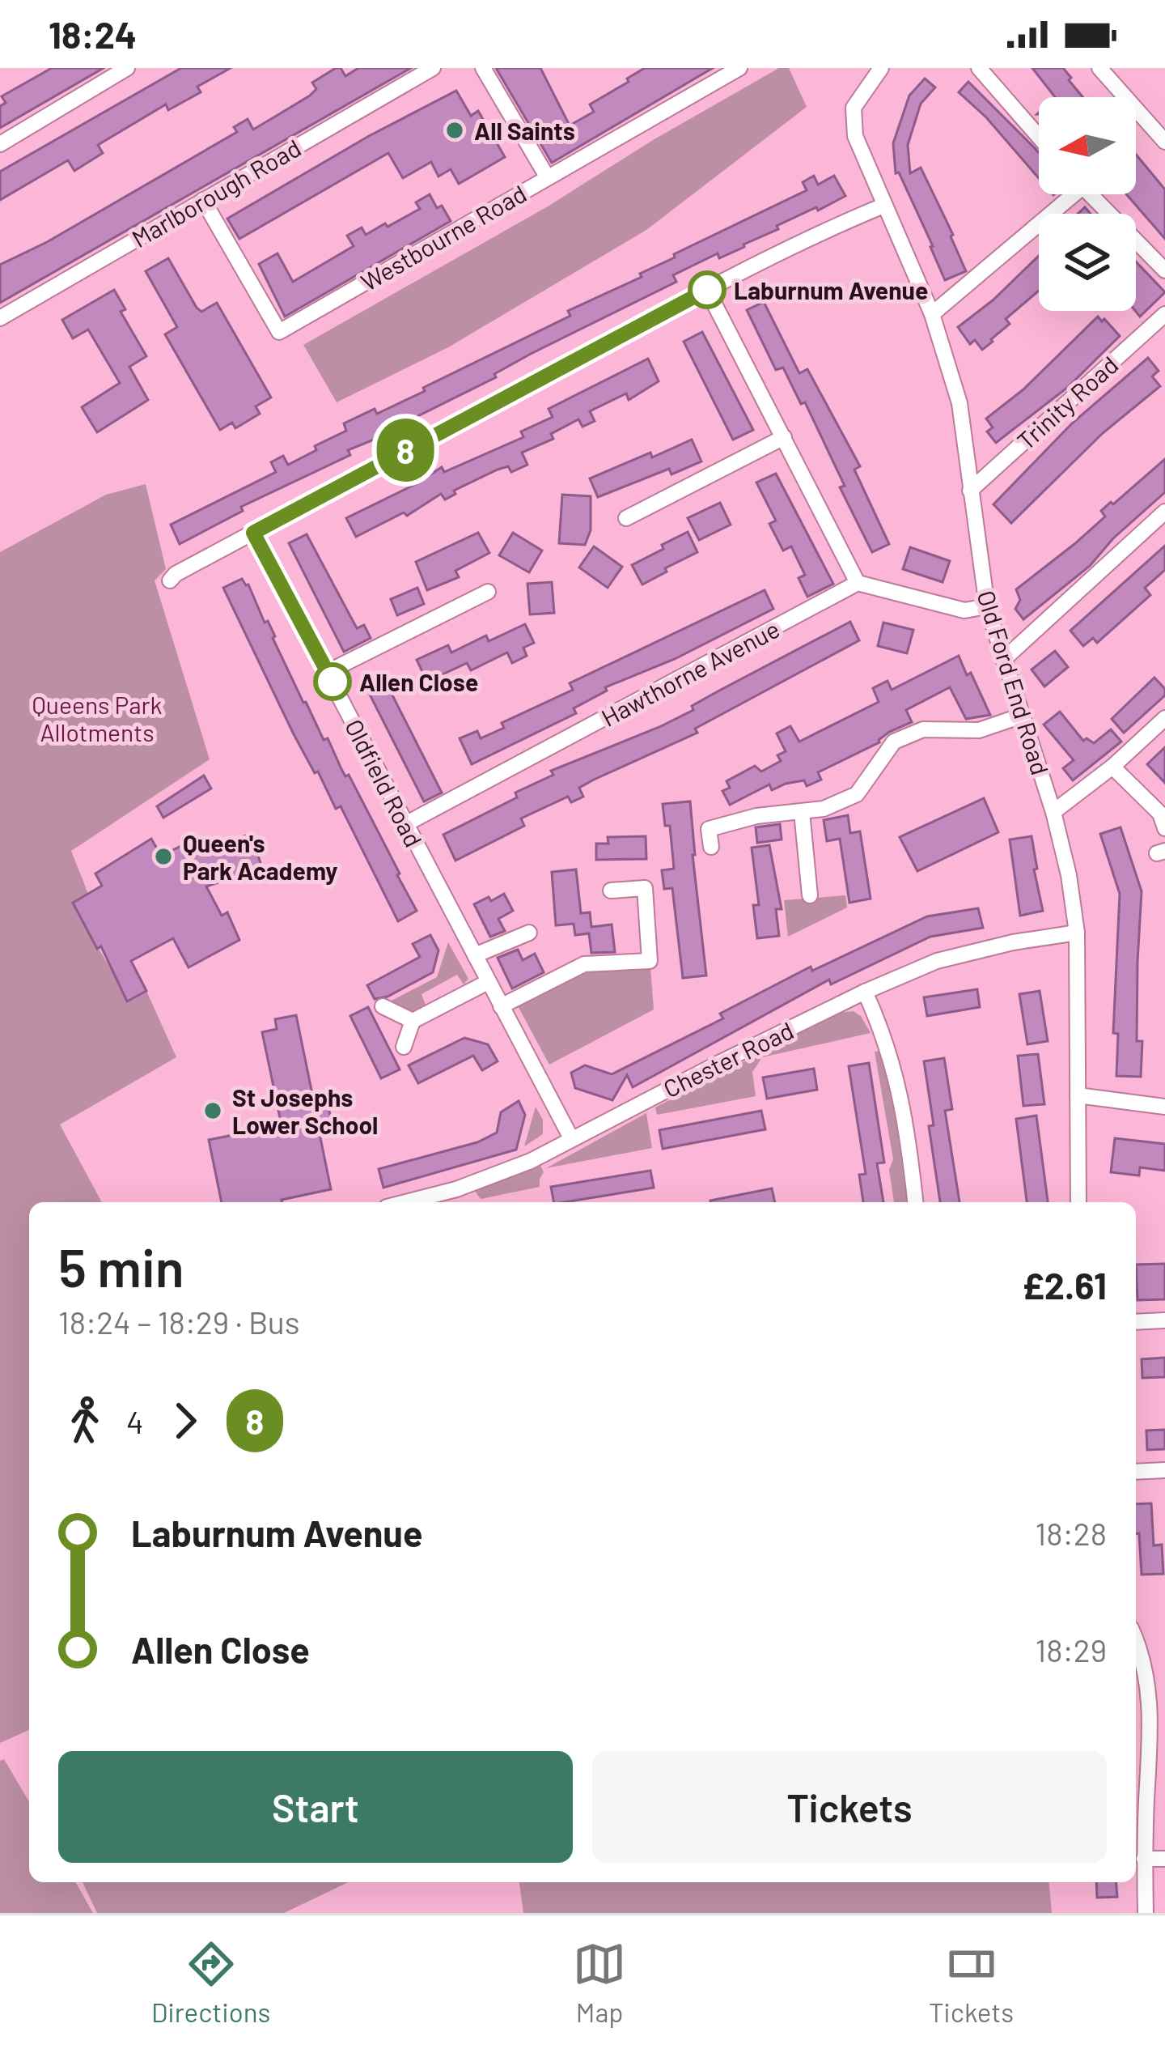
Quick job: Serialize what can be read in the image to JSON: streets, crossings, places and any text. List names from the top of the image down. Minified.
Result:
{"streets":{"street":["Marlborough Road","Westbourne Road","Trinity Road","Hawthorne Avenue","Old Ford End Road","Oldfield Road","Chester Road"]},"crossings":[["Marlborough Road","Westbourne Road"],["Trinity Road","Old Ford End Road"],["Hawthorne Avenue","Oldfield Road"],["Old Ford End Road","Chester Road"],["Oldfield Road","Chester Road"]],"parks":["Queens Park Allotments"],"places":["All Saints","Laburnum Avenue","Allen Close","Queen's Park Academy","St Josephs Lower School"],"lines":["bus line 8"],"north":"left","page":{"status":"18:24","on_map":"8","heading":["5 min","18:24 – 18:29 · Bus","£2.61"],"legs":["4","8"],"list":[{"name":"Laburnum Avenue","value":"18:28"},{"name":"Allen Close","value":"18:29"}],"buttons":["Start","Tickets"],"tabs":["Directions","Map","Tickets"]}}
